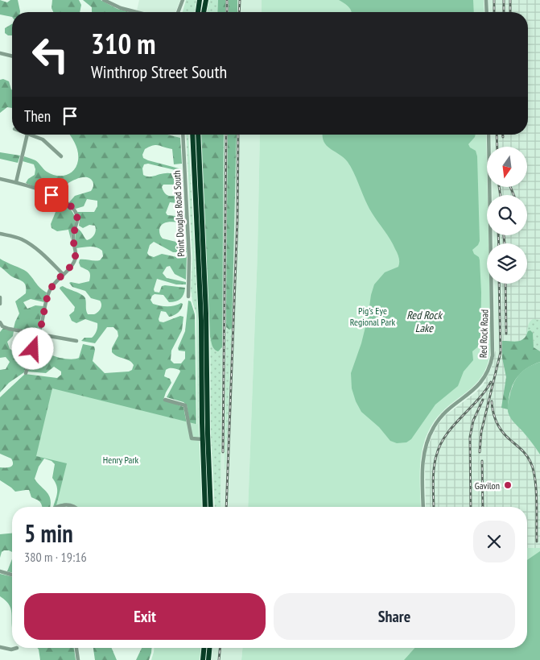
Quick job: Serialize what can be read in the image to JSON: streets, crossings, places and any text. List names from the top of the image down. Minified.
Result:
{"streets":{"street":["Point Douglas Road South","Red Rock Road"]},"water":["Red Rock Lake"],"parks":["Pig's Eye Regional Park","Henry Park"],"places":["Gavilon"],"north":"bottom","page":{"turn":["310 m","Winthrop Street South"],"then":"Then","heading":["5 min","380 m · 19:16"],"buttons":["Exit","Share"]}}
